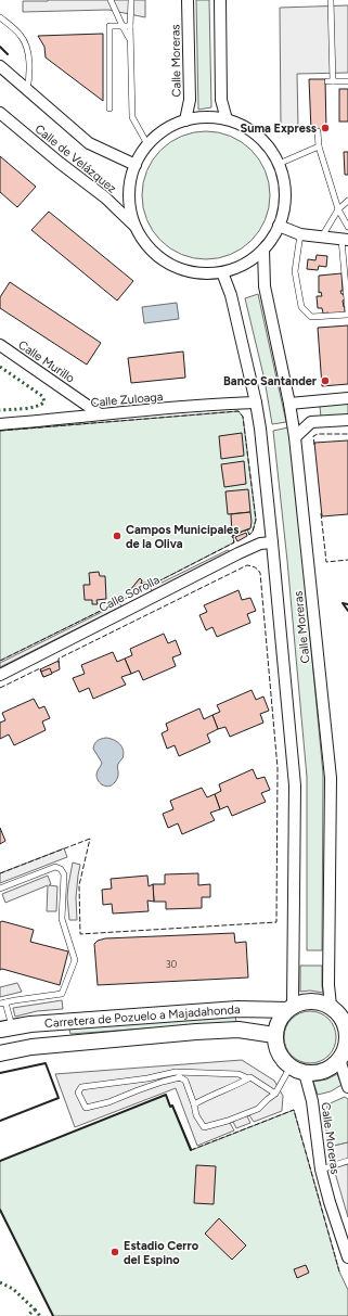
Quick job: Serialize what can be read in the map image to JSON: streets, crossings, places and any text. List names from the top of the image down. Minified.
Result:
{"streets":{"street":["Calle Moreras","Calle de Velázquez","Calle Murillo","Calle Zuloaga","Calle Sorolla","Carretera de Pozuelo a Majadahonda"]},"crossings":[["Calle Moreras","Calle Zuloaga"],["Calle Moreras","Calle Sorolla"],["Calle Moreras","Carretera de Pozuelo a Majadahonda"],["Calle Murillo","Calle Zuloaga"]],"places":["Suma Express","Banco Santander","Campos Municipales de la Oliva","Estadio Cerro del Espino"],"house_numbers":["30"]}
